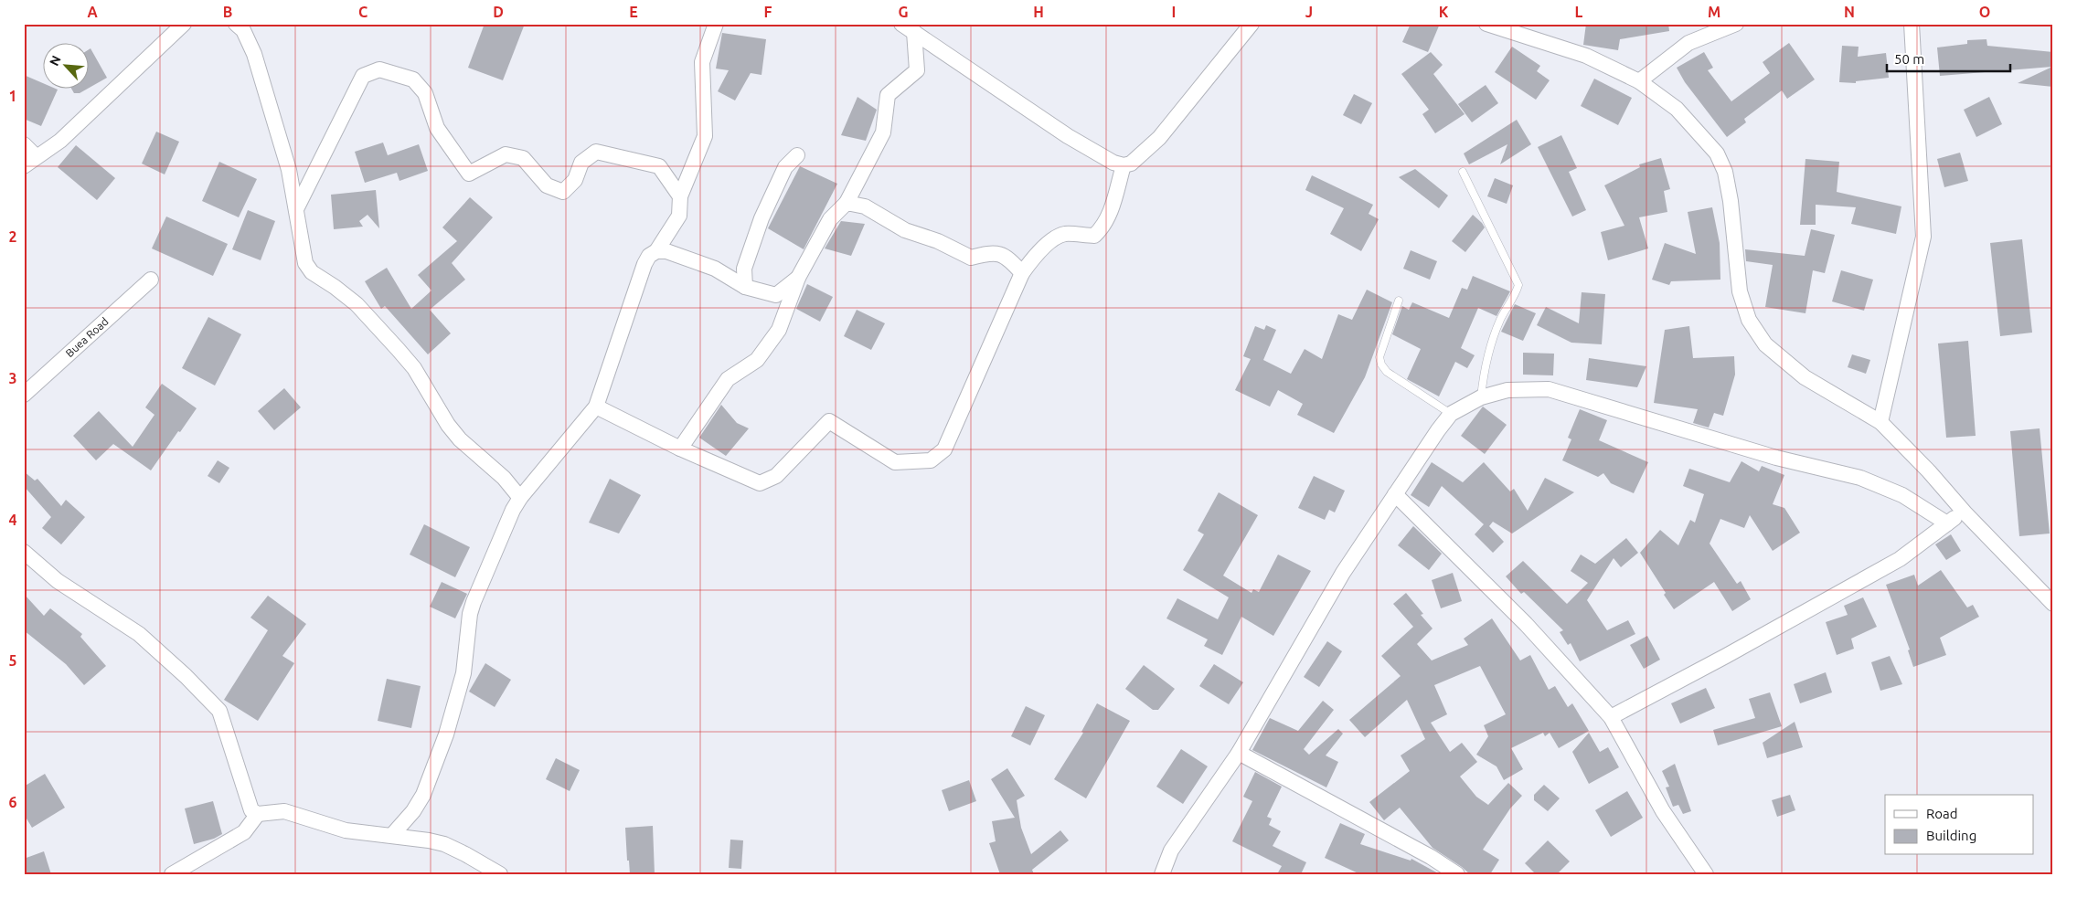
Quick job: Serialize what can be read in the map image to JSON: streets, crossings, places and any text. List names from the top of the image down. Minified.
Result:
{"streets":{"street":["Buea Road"]},"legend":["Road","Building"],"scale_bar":"50 m","north":"top left","grid":{"columns":["A","B","C","D","E","F","G","H","I","J","K","L","M","N","O"],"rows":["1","2","3","4","5","6"]}}
